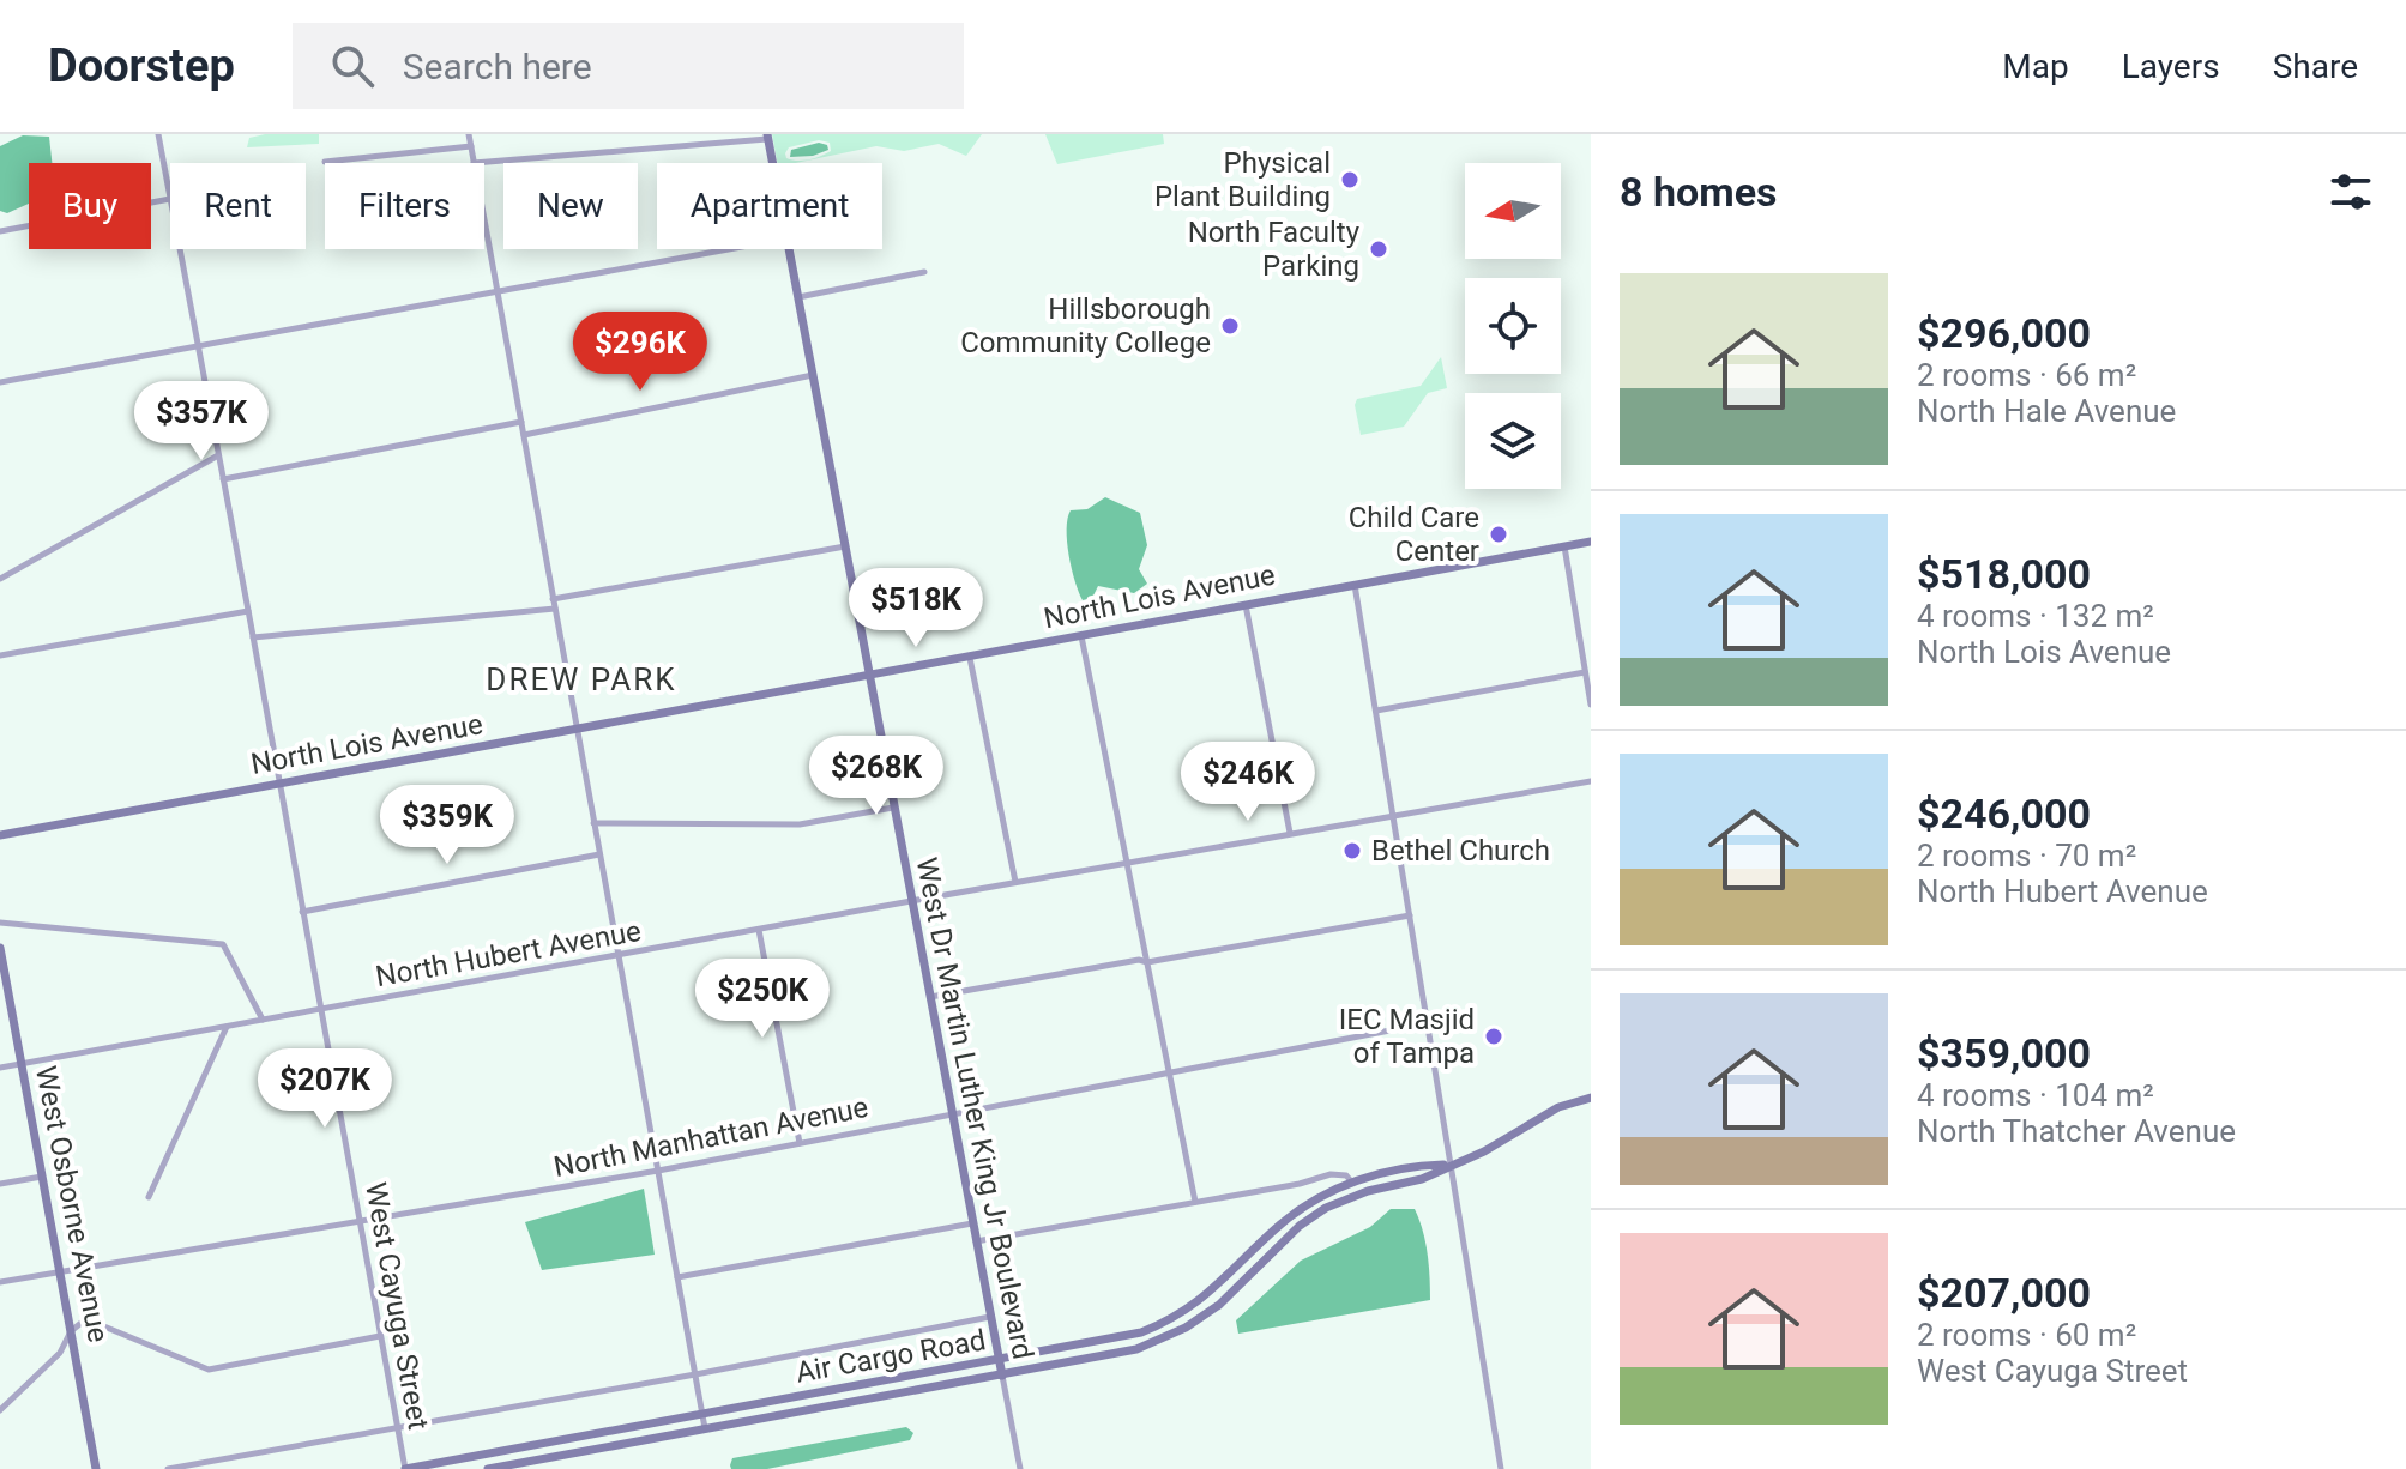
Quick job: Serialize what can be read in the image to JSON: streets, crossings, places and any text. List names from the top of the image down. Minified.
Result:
{"streets":{"street":["North Lois Avenue","North Hubert Avenue","West Dr Martin Luther King Jr Boulevard","North Manhattan Avenue","West Osborne Avenue","West Cayuga Street","Air Cargo Road"]},"crossings":[["North Lois Avenue","West Dr Martin Luther King Jr Boulevard"],["North Lois Avenue","West Cayuga Street"],["North Hubert Avenue","West Dr Martin Luther King Jr Boulevard"],["North Hubert Avenue","West Osborne Avenue"],["North Hubert Avenue","West Cayuga Street"],["West Dr Martin Luther King Jr Boulevard","North Manhattan Avenue"],["West Dr Martin Luther King Jr Boulevard","Air Cargo Road"],["North Manhattan Avenue","West Osborne Avenue"],["North Manhattan Avenue","West Cayuga Street"],["West Cayuga Street","Air Cargo Road"]],"districts":["DREW PARK"],"places":["Physical Plant Building","North Faculty Parking","Hillsborough Community College","Child Care Center","Bethel Church","IEC Masjid of Tampa"],"north":"left","page":{"header":"Doorstep","search":"Search here","nav":["Map","Layers","Share"],"heading":"8 homes","chip":["Buy","Rent","Filters","New","Apartment"],"list":[{"name":"$296,000","note":"2 rooms · 66 m² · North Hale Avenue"},{"name":"$518,000","note":"4 rooms · 132 m² · North Lois Avenue"},{"name":"$246,000","note":"2 rooms · 70 m² · North Hubert Avenue"},{"name":"$359,000","note":"4 rooms · 104 m² · North Thatcher Avenue"},{"name":"$207,000","note":"2 rooms · 60 m² · West Cayuga Street"}],"price":["$296K","$357K","$518K","$268K","$246K","$359K","$250K","$207K"]}}
